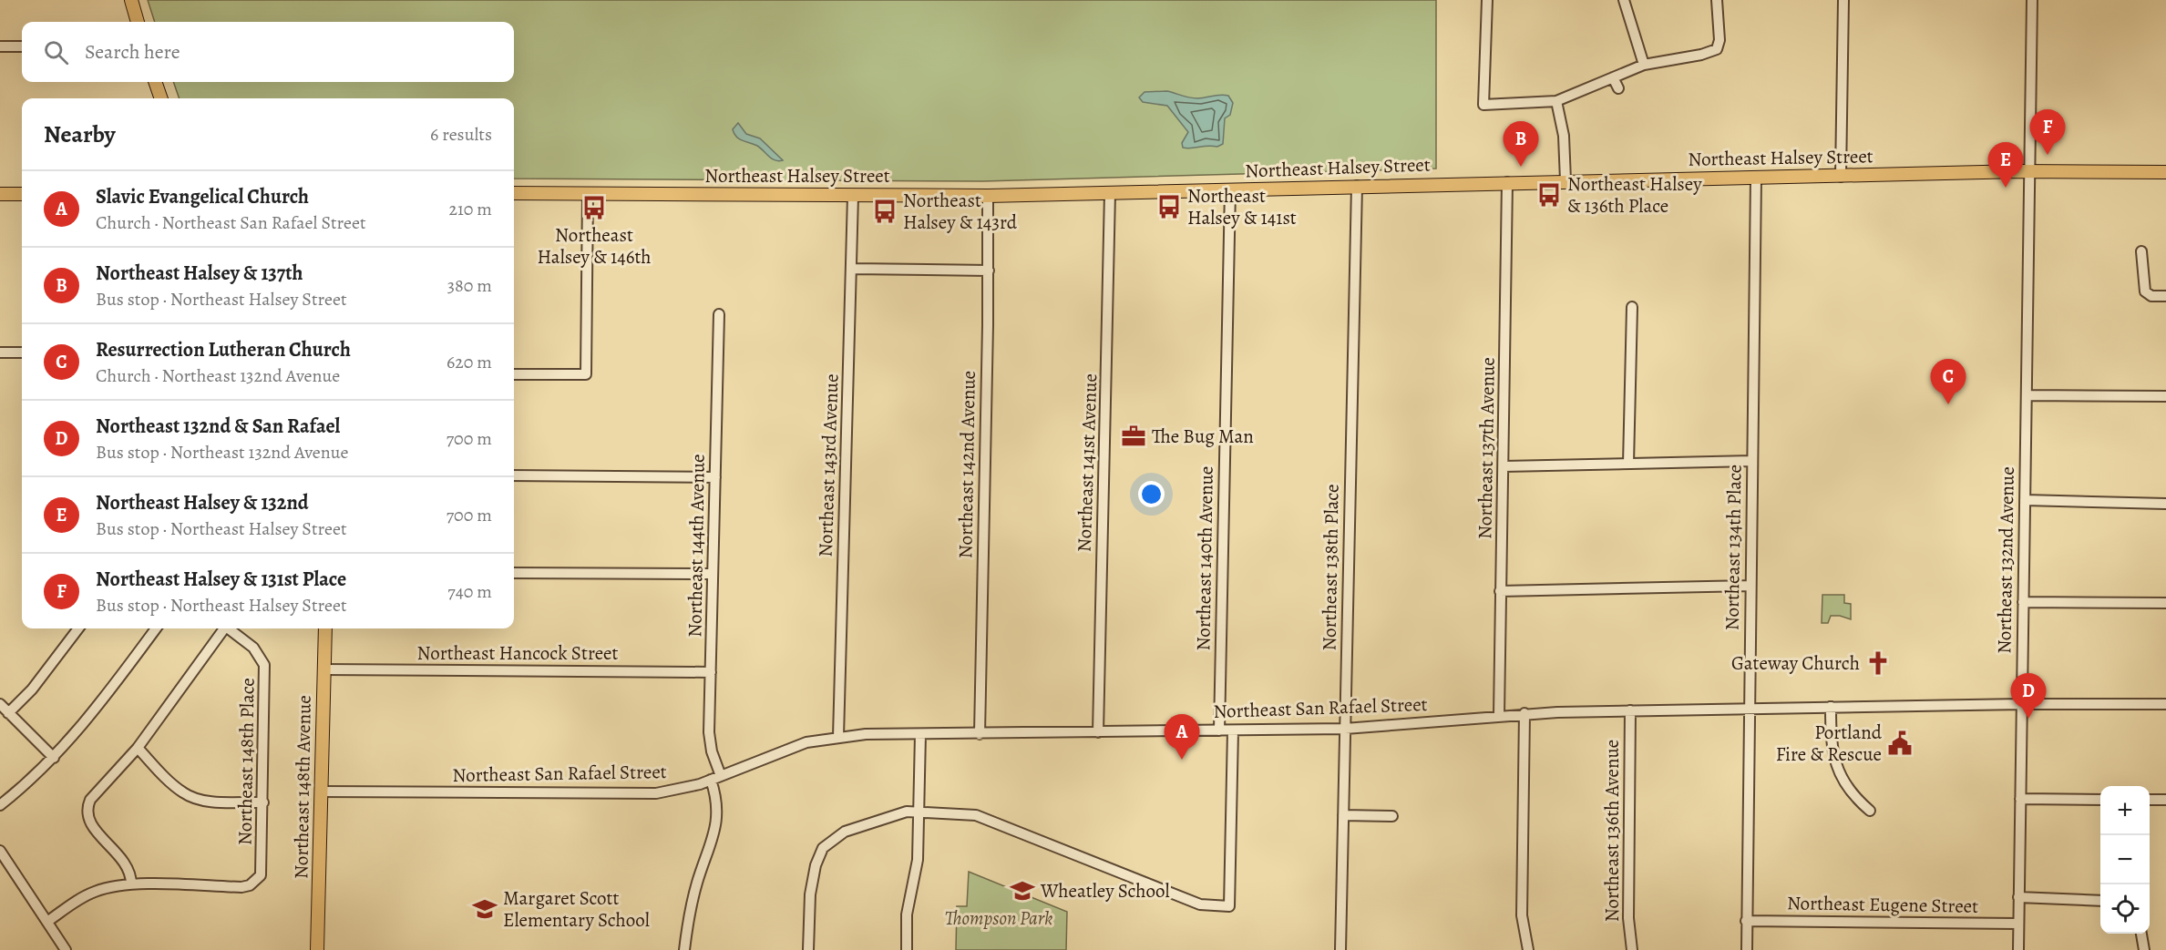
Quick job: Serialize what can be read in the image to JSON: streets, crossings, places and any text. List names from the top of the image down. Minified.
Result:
{"streets":{"main road":["Northeast Halsey Street","Northeast 148th Avenue"],"street":["Northeast 137th Avenue","Northeast 141st Avenue","Northeast 142nd Avenue","Northeast 143rd Avenue","Northeast 144th Avenue","Northeast 134th Place","Northeast 140th Avenue","Northeast 132nd Avenue","Northeast 138th Place","Northeast Hancock Street","Northeast San Rafael Street","Northeast 148th Place","Northeast 136th Avenue","Northeast Eugene Street"]},"crossings":[["Northeast Halsey Street","Northeast 137th Avenue"],["Northeast Halsey Street","Northeast 141st Avenue"],["Northeast Halsey Street","Northeast 142nd Avenue"],["Northeast Halsey Street","Northeast 143rd Avenue"],["Northeast Halsey Street","Northeast 134th Place"],["Northeast Halsey Street","Northeast 140th Avenue"],["Northeast Halsey Street","Northeast 132nd Avenue"],["Northeast Halsey Street","Northeast 138th Place"],["Northeast 137th Avenue","Northeast San Rafael Street"],["Northeast 141st Avenue","Northeast San Rafael Street"],["Northeast 142nd Avenue","Northeast San Rafael Street"],["Northeast 143rd Avenue","Northeast San Rafael Street"],["Northeast 144th Avenue","Northeast Hancock Street"],["Northeast 144th Avenue","Northeast San Rafael Street"],["Northeast 134th Place","Northeast San Rafael Street"],["Northeast 134th Place","Northeast Eugene Street"],["Northeast 140th Avenue","Northeast San Rafael Street"],["Northeast 132nd Avenue","Northeast San Rafael Street"],["Northeast 132nd Avenue","Northeast Eugene Street"],["Northeast 138th Place","Northeast San Rafael Street"],["Northeast Hancock Street","Northeast 148th Avenue"],["Northeast San Rafael Street","Northeast 148th Avenue"],["Northeast San Rafael Street","Northeast 136th Avenue"]],"parks":["Thompson Park"],"places":{"bus stop":["Northeast Halsey & 136th Place","Northeast Halsey & 141st","Northeast Halsey & 146th","Northeast Halsey & 143rd"],"office":["The Bug Man"],"church":["Gateway Church"],"public building":["Portland Fire & Rescue"],"school or university":["Wheatley School","Margaret Scott Elementary School"]},"page":{"search":"Search here","heading":["Nearby","6 results"],"pins":["F","B","E","C","D","A"],"list":[{"mark":"A","name":"Slavic Evangelical Church","note":"Church · Northeast San Rafael Street","value":"210 m"},{"mark":"B","name":"Northeast Halsey & 137th","note":"Bus stop · Northeast Halsey Street","value":"380 m"},{"mark":"C","name":"Resurrection Lutheran Church","note":"Church · Northeast 132nd Avenue","value":"620 m"},{"mark":"D","name":"Northeast 132nd & San Rafael","note":"Bus stop · Northeast 132nd Avenue","value":"700 m"},{"mark":"E","name":"Northeast Halsey & 132nd","note":"Bus stop · Northeast Halsey Street","value":"700 m"},{"mark":"F","name":"Northeast Halsey & 131st Place","note":"Bus stop · Northeast Halsey Street","value":"740 m"}],"map_buttons":["+","−"]}}
